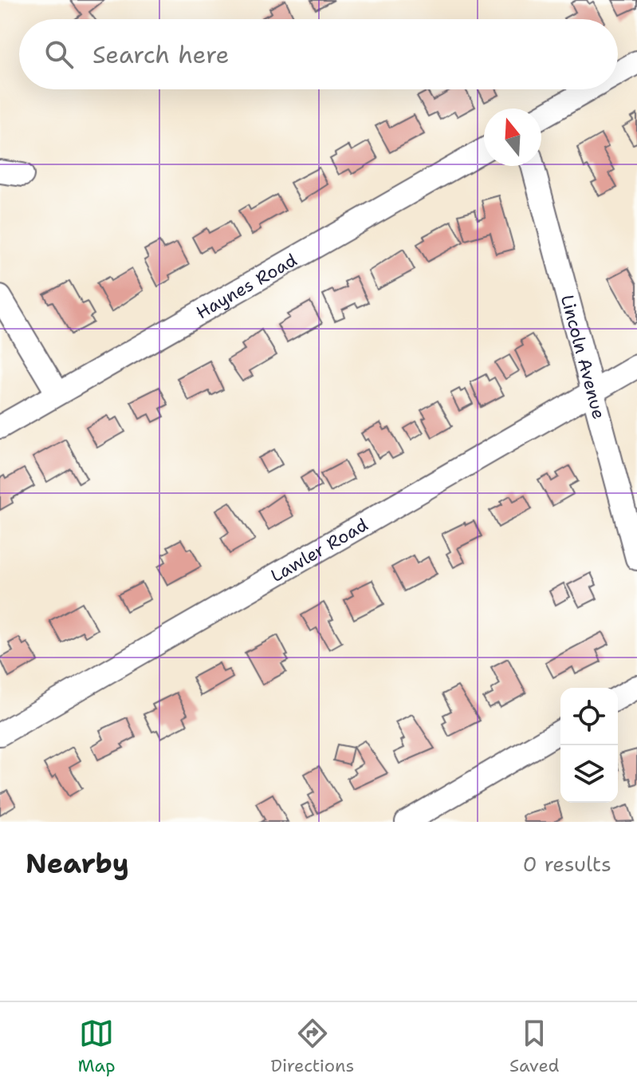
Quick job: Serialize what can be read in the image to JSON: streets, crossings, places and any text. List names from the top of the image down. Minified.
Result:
{"streets":{"street":["Haynes Road","Lincoln Avenue","Lawler Road"]},"crossings":[["Lincoln Avenue","Lawler Road"]],"north":"top","page":{"search":"Search here","heading":["Nearby","0 results"],"nav":["Map","Directions","Saved"]}}
